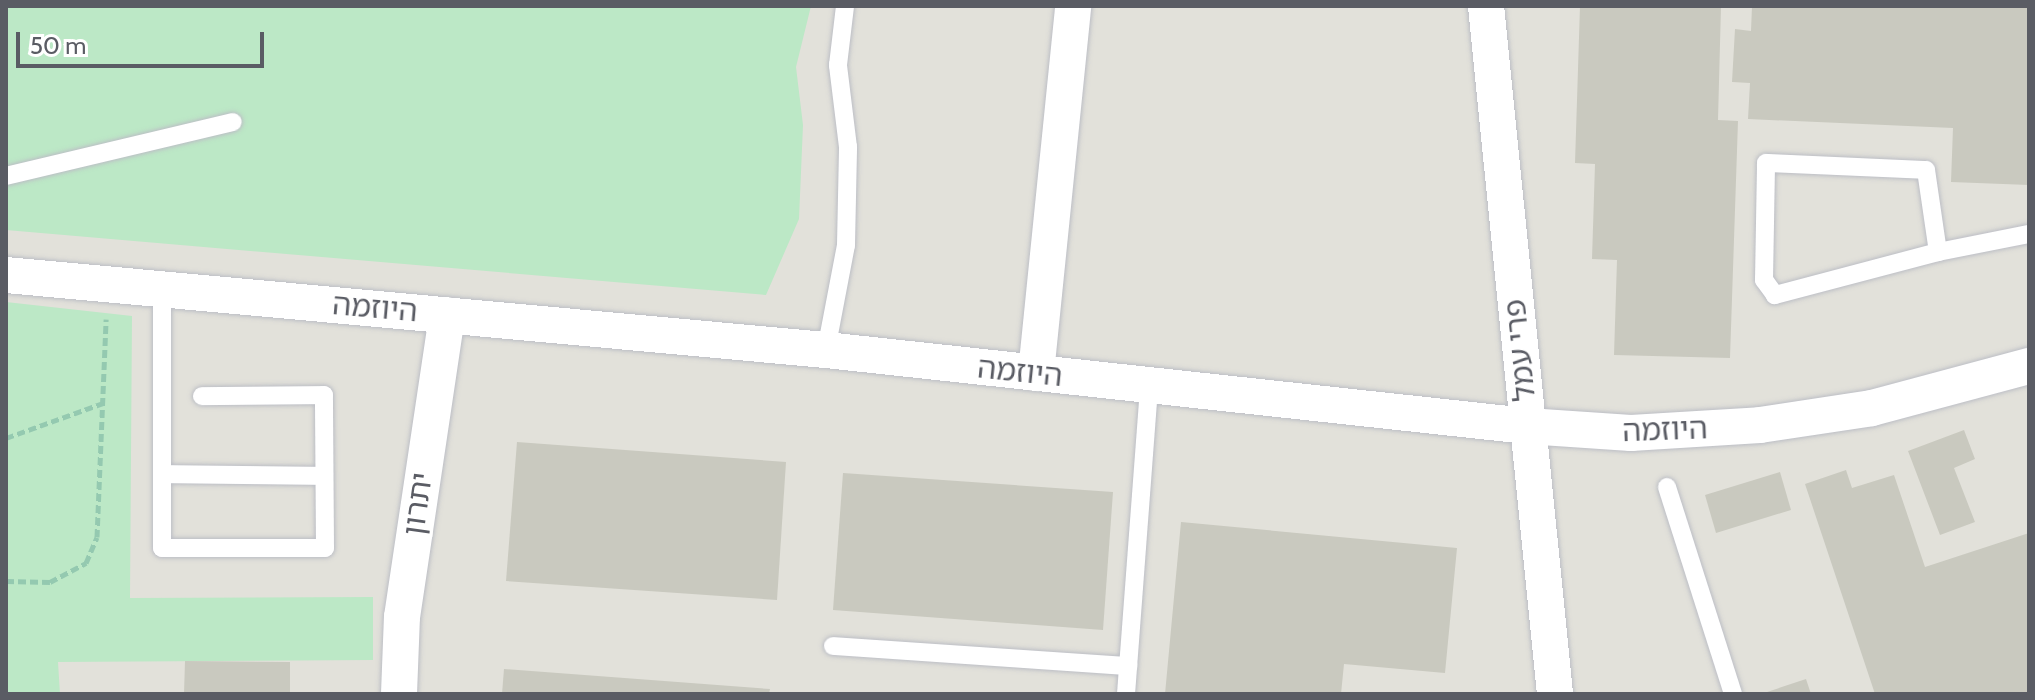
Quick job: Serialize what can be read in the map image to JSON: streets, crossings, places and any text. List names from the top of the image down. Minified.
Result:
{"streets":{"street":["היוזמה","פרי עמל","יתרון"]},"crossings":[["היוזמה","פרי עמל"],["היוזמה","יתרון"]],"scale_bar":"50 m"}
